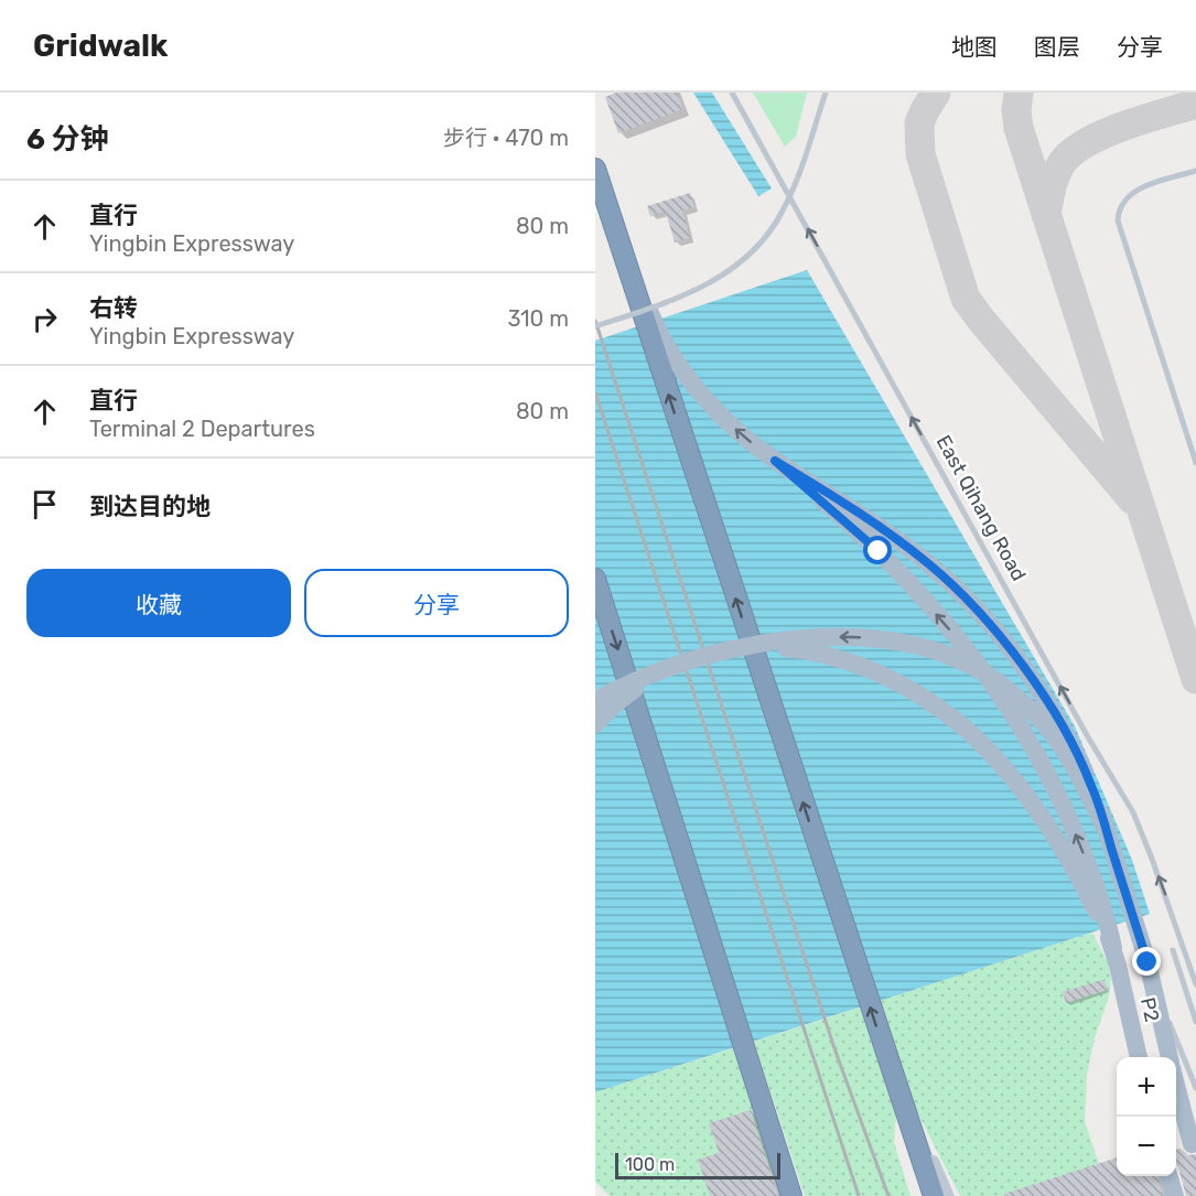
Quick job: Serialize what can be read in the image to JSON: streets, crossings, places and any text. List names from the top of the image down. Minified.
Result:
{"streets":{"main road":["P2"],"lane":["East Qihang Road"]},"one_way":["East Qihang Road"],"scale_bar":"100 m","page":{"header":"Gridwalk","nav":["地图","图层","分享"],"heading":["6 分钟","步行 · 470 m"],"list":[["直行","Yingbin Expressway","80 m"],["右转","Yingbin Expressway","310 m"],["直行","Terminal 2 Departures","80 m"],"到达目的地"],"buttons":["收藏","分享"],"map_buttons":["+","−"],"scale":"100 m"}}
